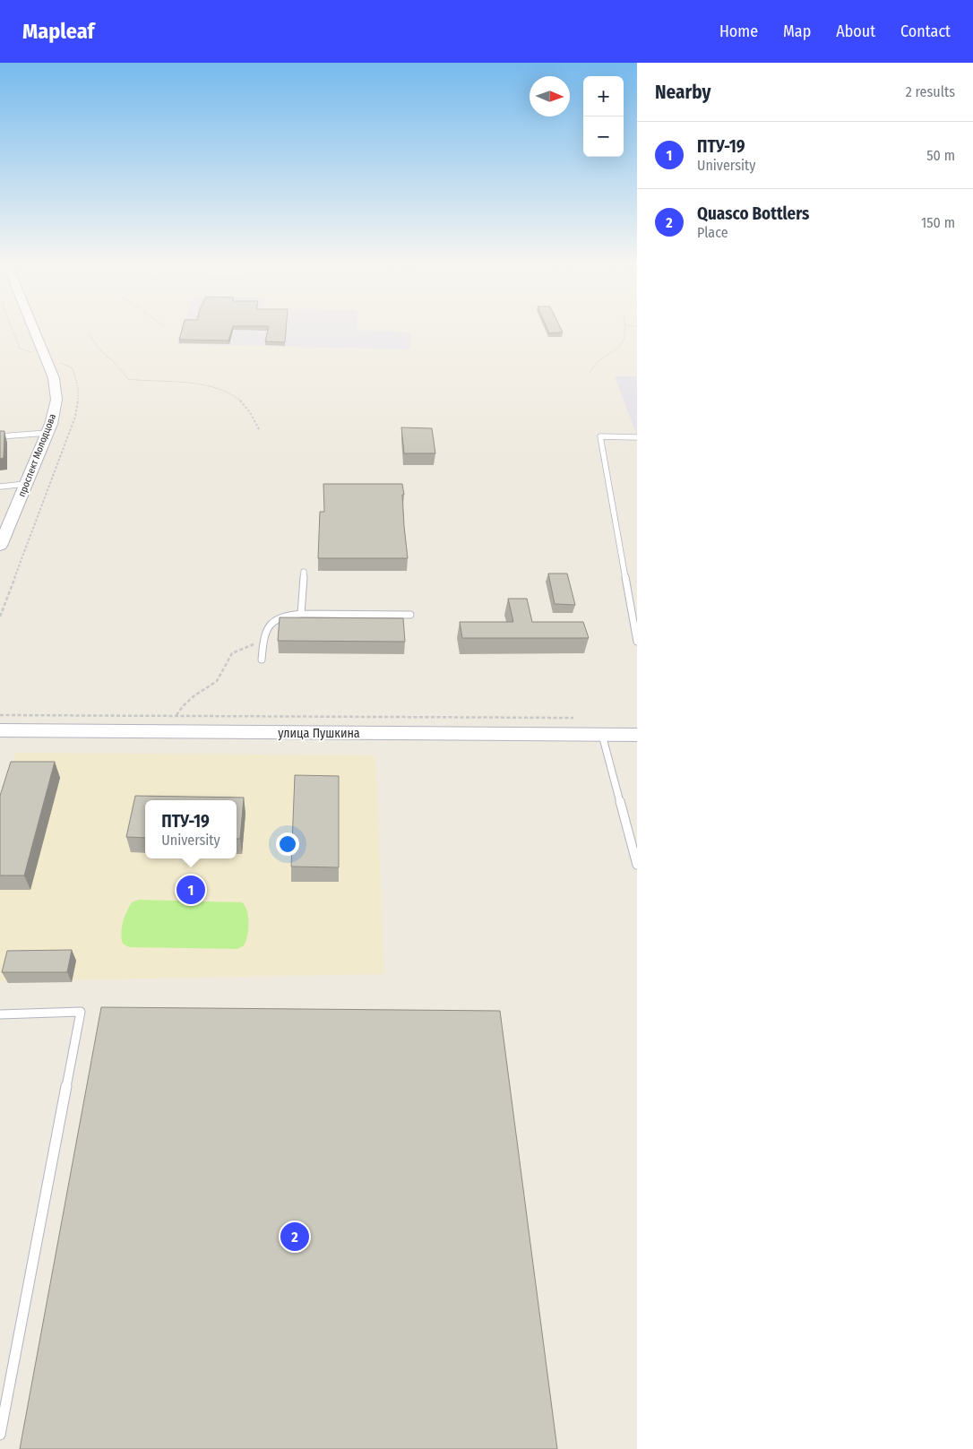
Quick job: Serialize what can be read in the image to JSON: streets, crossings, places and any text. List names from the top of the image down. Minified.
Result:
{"streets":{"main road":["проспект Молодцова","улица Пушкина"]},"north":"right","page":{"header":"Mapleaf","nav":["Home","Map","About","Contact"],"heading":["Nearby","2 results"],"map_buttons":["+","−"],"list":[{"mark":"1","name":"ПТУ-19","note":"University","value":"50 m"},{"mark":"2","name":"Quasco Bottlers","note":"Place","value":"150 m"}],"popup":["ПТУ-19","University"],"pins":["1","2"]}}
